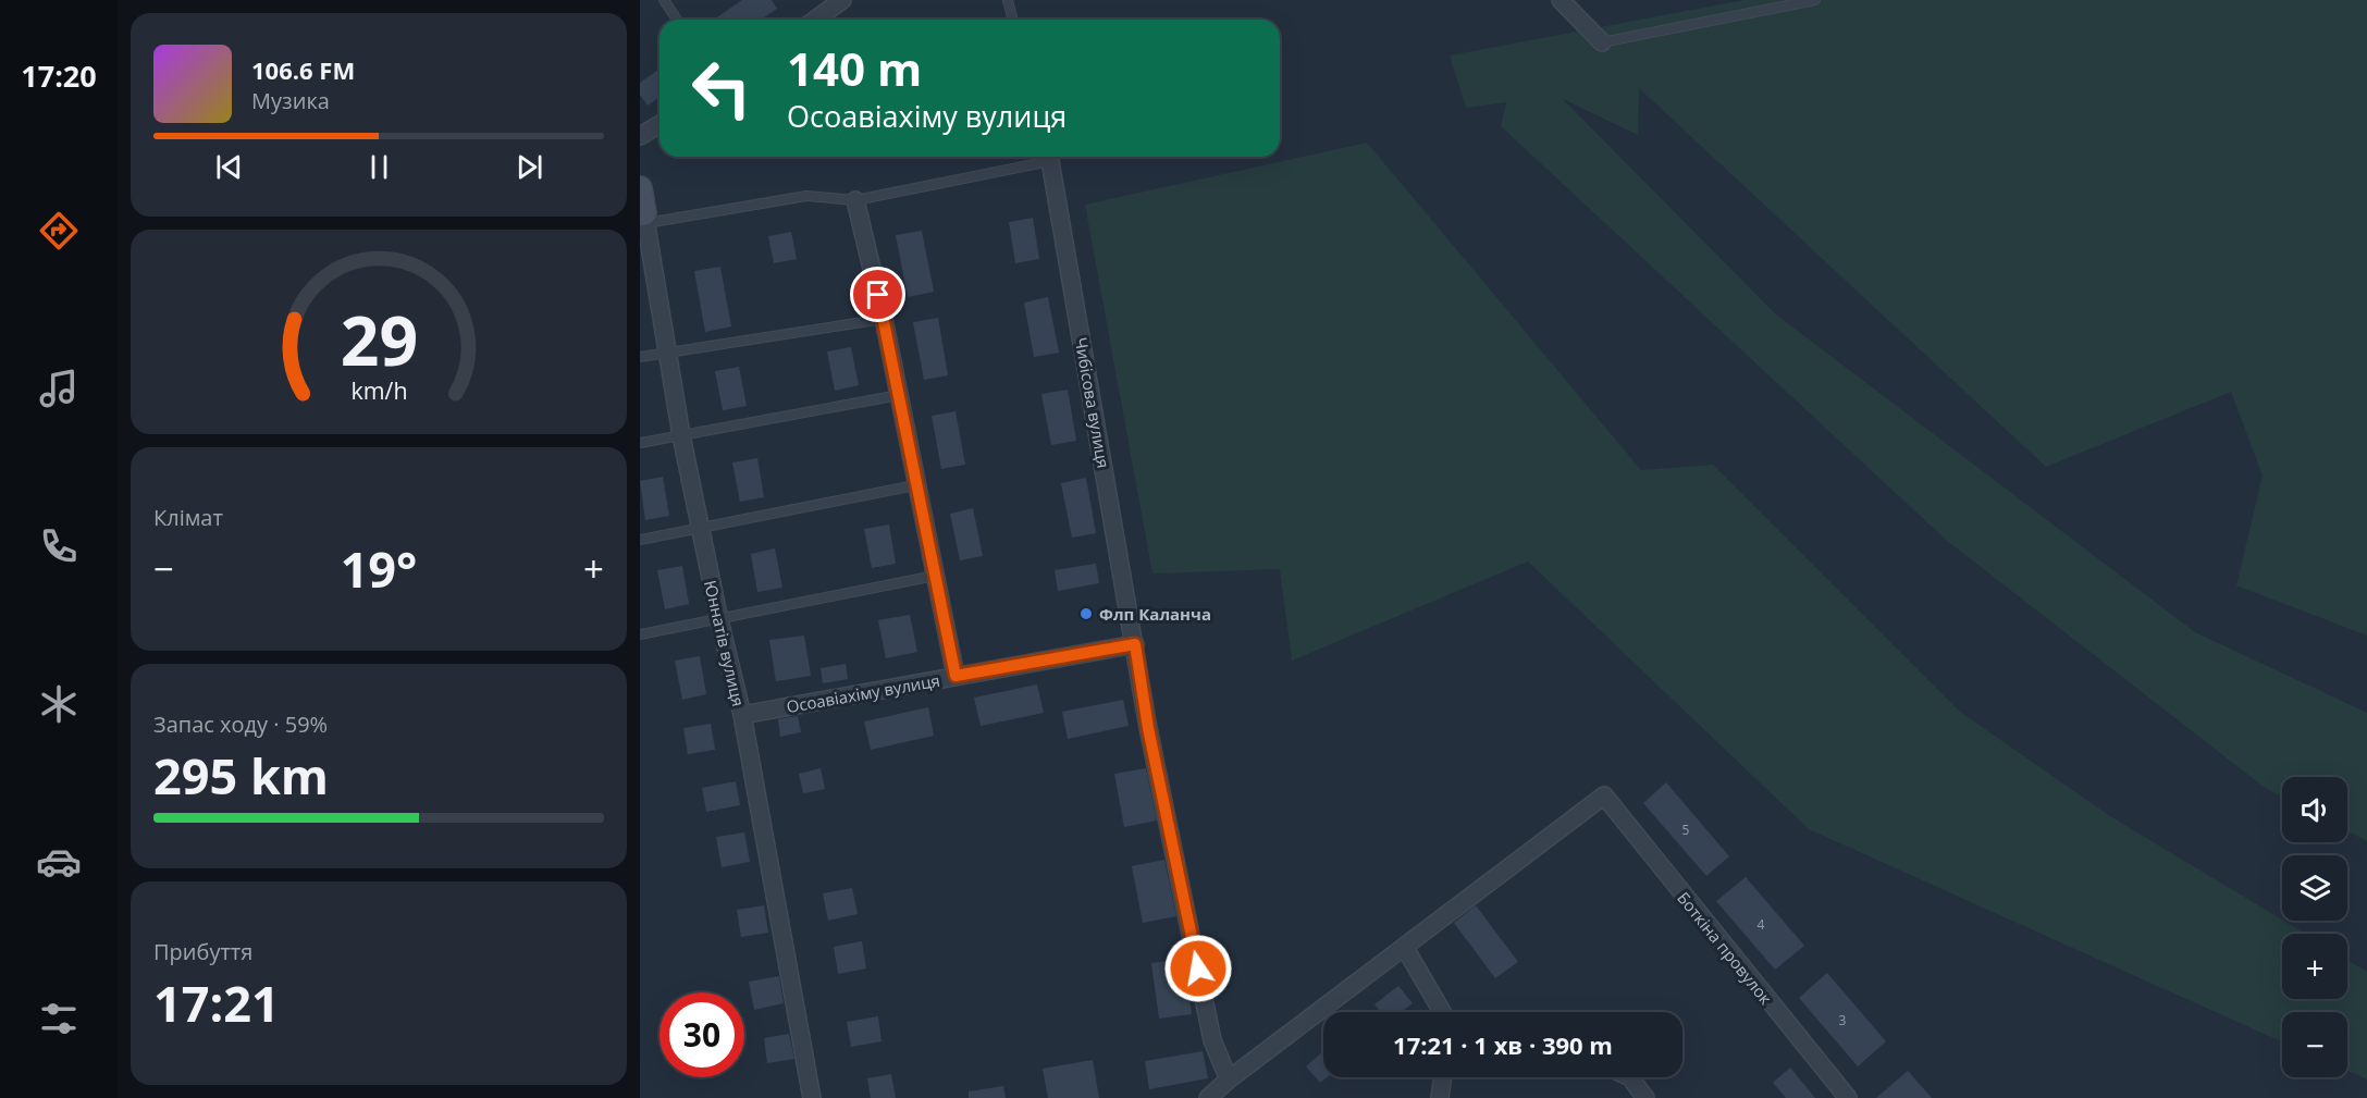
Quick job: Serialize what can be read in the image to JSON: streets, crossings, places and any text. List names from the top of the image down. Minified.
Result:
{"streets":{"main road":["Юннатів вулиця"],"street":["Чибісова вулиця","Осоавіахіму вулиця","Боткіна провулок"]},"crossings":[["Чибісова вулиця","Осоавіахіму вулиця"],["Юннатів вулиця","Осоавіахіму вулиця"]],"places":["Флп Каланча"],"house_numbers":["5","4","3"],"page":{"tabs":"17:20","turn":["140 m","Осоавіахіму вулиця"],"song":["106.6 FM","Музика"],"tile":["Клімат",["Запас ходу · 59%","295 km"],["Прибуття","17:21"]],"heat":["−","19°","+"],"map_buttons":["+","−"],"limit":"30","trip":"17:21 · 1 хв · 390 m","gauge":["29","km/h"]}}
